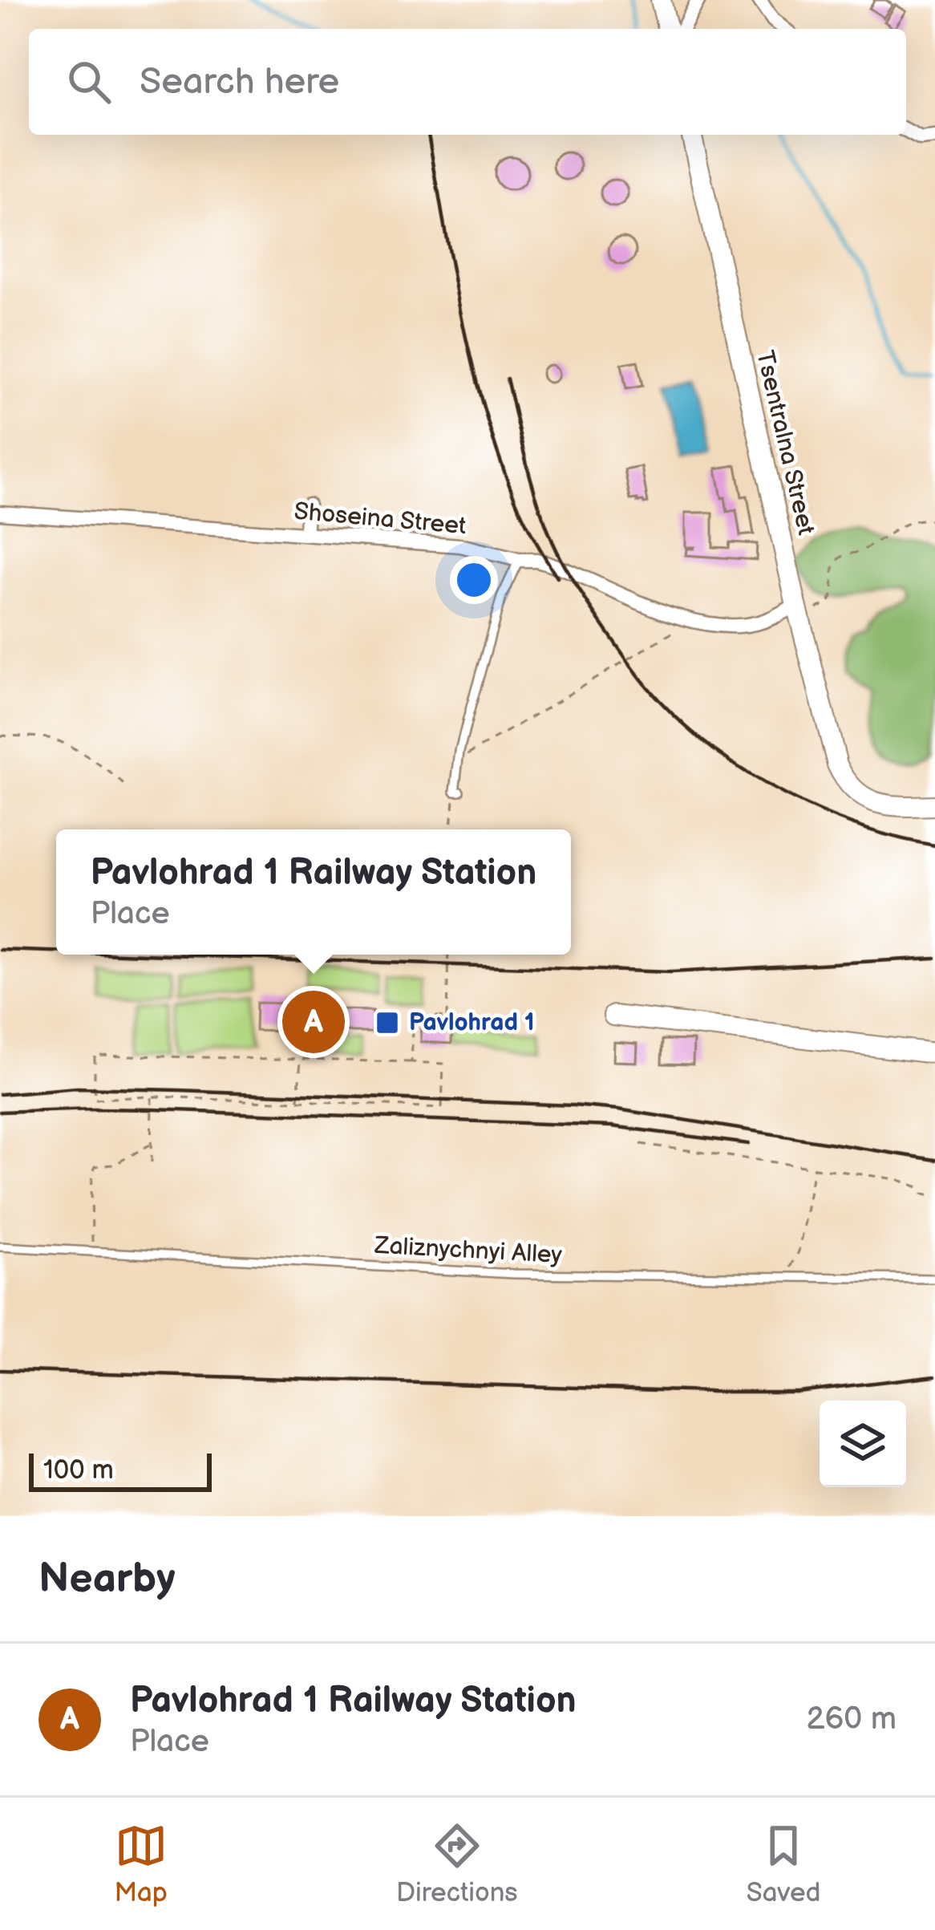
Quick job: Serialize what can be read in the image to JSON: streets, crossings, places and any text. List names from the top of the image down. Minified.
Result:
{"streets":{"street":["Tsentralna Street","Shoseina Street"],"lane":["Zaliznychnyi Alley"]},"crossings":[["Tsentralna Street","Shoseina Street"]],"places":{"transit":["Pavlohrad 1"]},"scale_bar":"100 m","page":{"search":"Search here","popup":["Pavlohrad 1 Railway Station","Place"],"pins":"A","scale":"100 m","heading":"Nearby","list":[{"mark":"A","name":"Pavlohrad 1 Railway Station","note":"Place","value":"260 m"}],"nav":["Map","Directions","Saved"]}}
